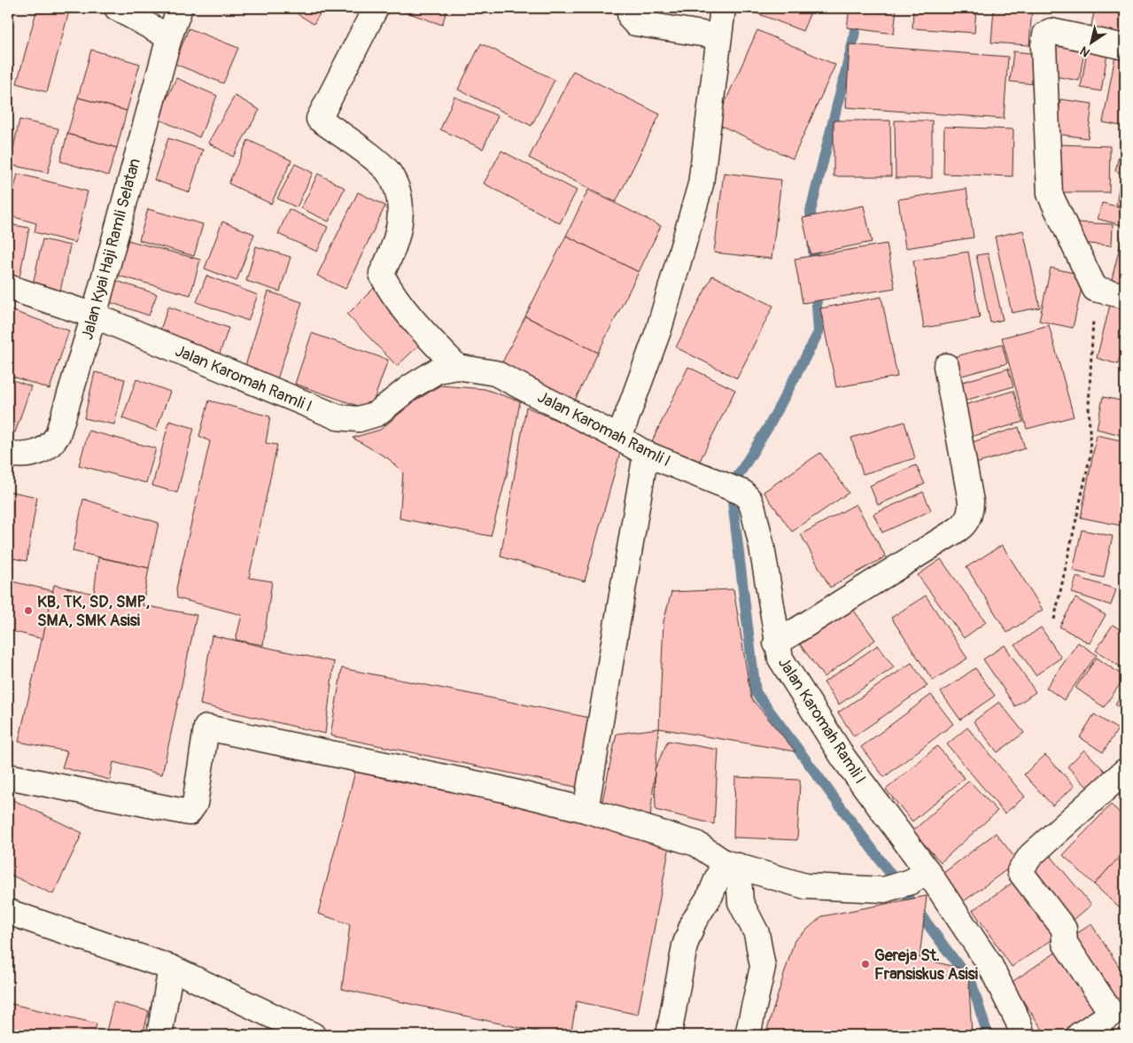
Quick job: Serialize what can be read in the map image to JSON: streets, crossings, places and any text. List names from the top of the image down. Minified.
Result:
{"streets":{"street":["Jalan Kyai Haji Ramli Selatan","Jalan Karomah Ramli I"]},"crossings":[["Jalan Kyai Haji Ramli Selatan","Jalan Karomah Ramli I"]],"places":["KB, TK, SD, SMP, SMA, SMK Asisi","Gereja St. Fransiskus Asisi"],"north":"bottom left"}
